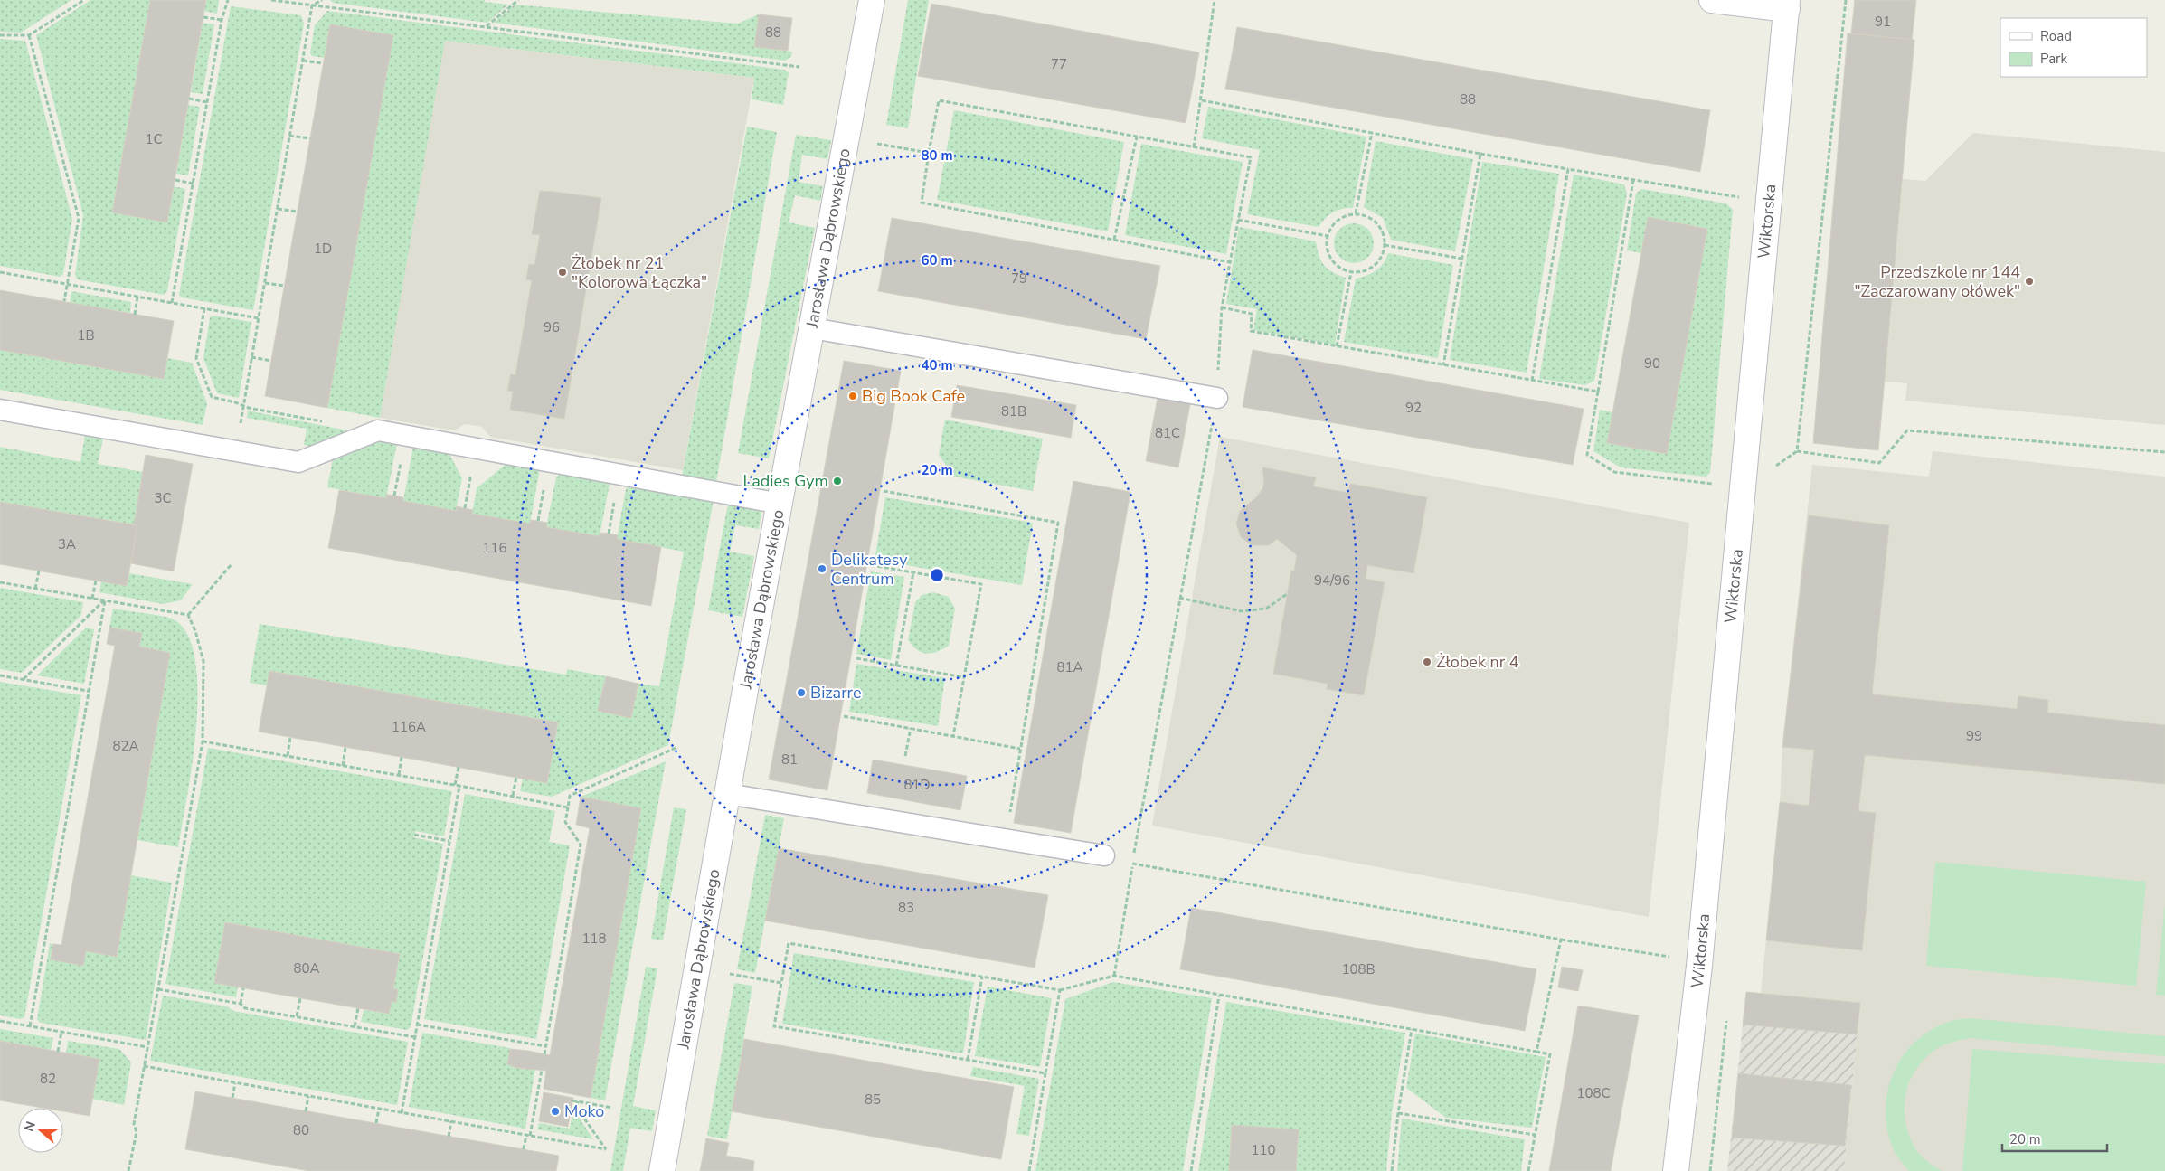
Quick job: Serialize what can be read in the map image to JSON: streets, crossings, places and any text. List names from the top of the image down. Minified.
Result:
{"streets":{"street":["Wiktorska","Jarosława Dąbrowskiego"]},"places":["Żłobek nr 21 \"Kolorowa Łączka\"","Przedszkole nr 144 \"Zaczarowany ołówek\"","Big Book Cafe","Ladies Gym","Delikatesy Centrum","Żłobek nr 4","Bizarre","Moko"],"house_numbers":["91","88","77","88","1C","1D","79","96","1B","90","92","81B","81C","3C","3A","116","94/96","81A","116A","99","82A","81","81D","83","118","80A","108B","82","108C","85","80","110"],"legend":["Road","Park"],"scale_bar":"20 m","north":"left","rings":["80 m","60 m","40 m","20 m"]}
